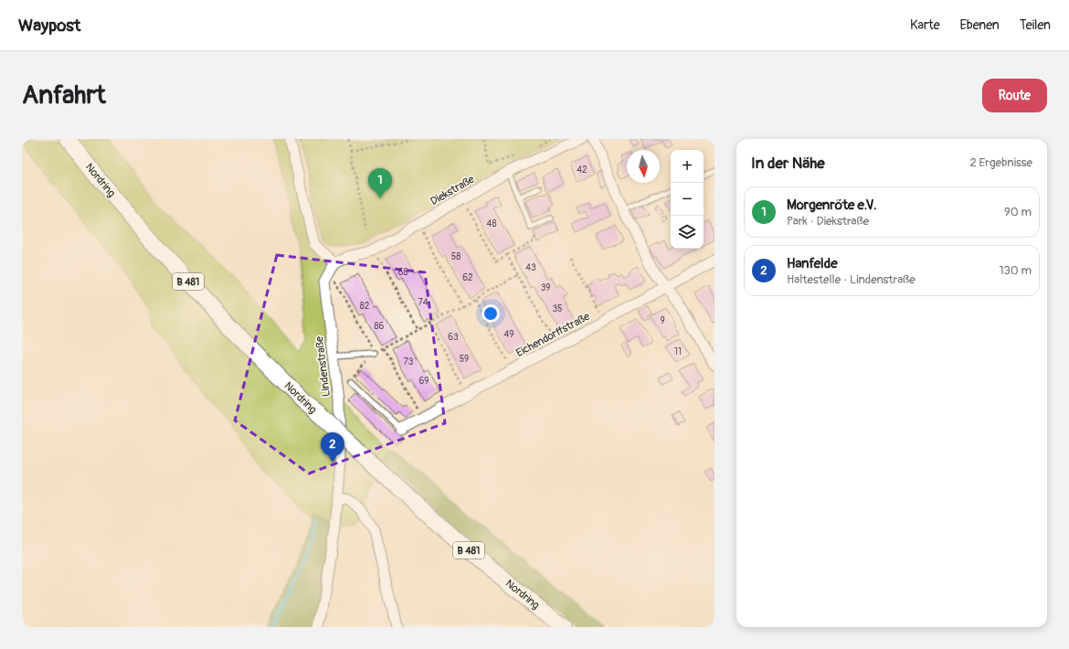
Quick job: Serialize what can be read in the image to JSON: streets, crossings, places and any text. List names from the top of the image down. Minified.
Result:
{"streets":{"main road":["Nordring","B 481"],"street":["Diekstraße","Eichendorffstraße","Lindenstraße"]},"house_numbers":["42","48","58","43","68","62","39","74","82","35","9","86","49","63","11","59","73","69"],"north":"bottom","page":{"header":"Waypost","nav":["Karte","Ebenen","Teilen"],"buttons":"Route","title":"Anfahrt","heading":["In der Nähe","2 Ergebnisse"],"map_buttons":["+","−"],"pins":["1","2"],"list":[{"mark":"1","name":"Morgenröte e.V.","note":"Park · Diekstraße","value":"90 m"},{"mark":"2","name":"Hanfelde","note":"Haltestelle · Lindenstraße","value":"130 m"}]}}
